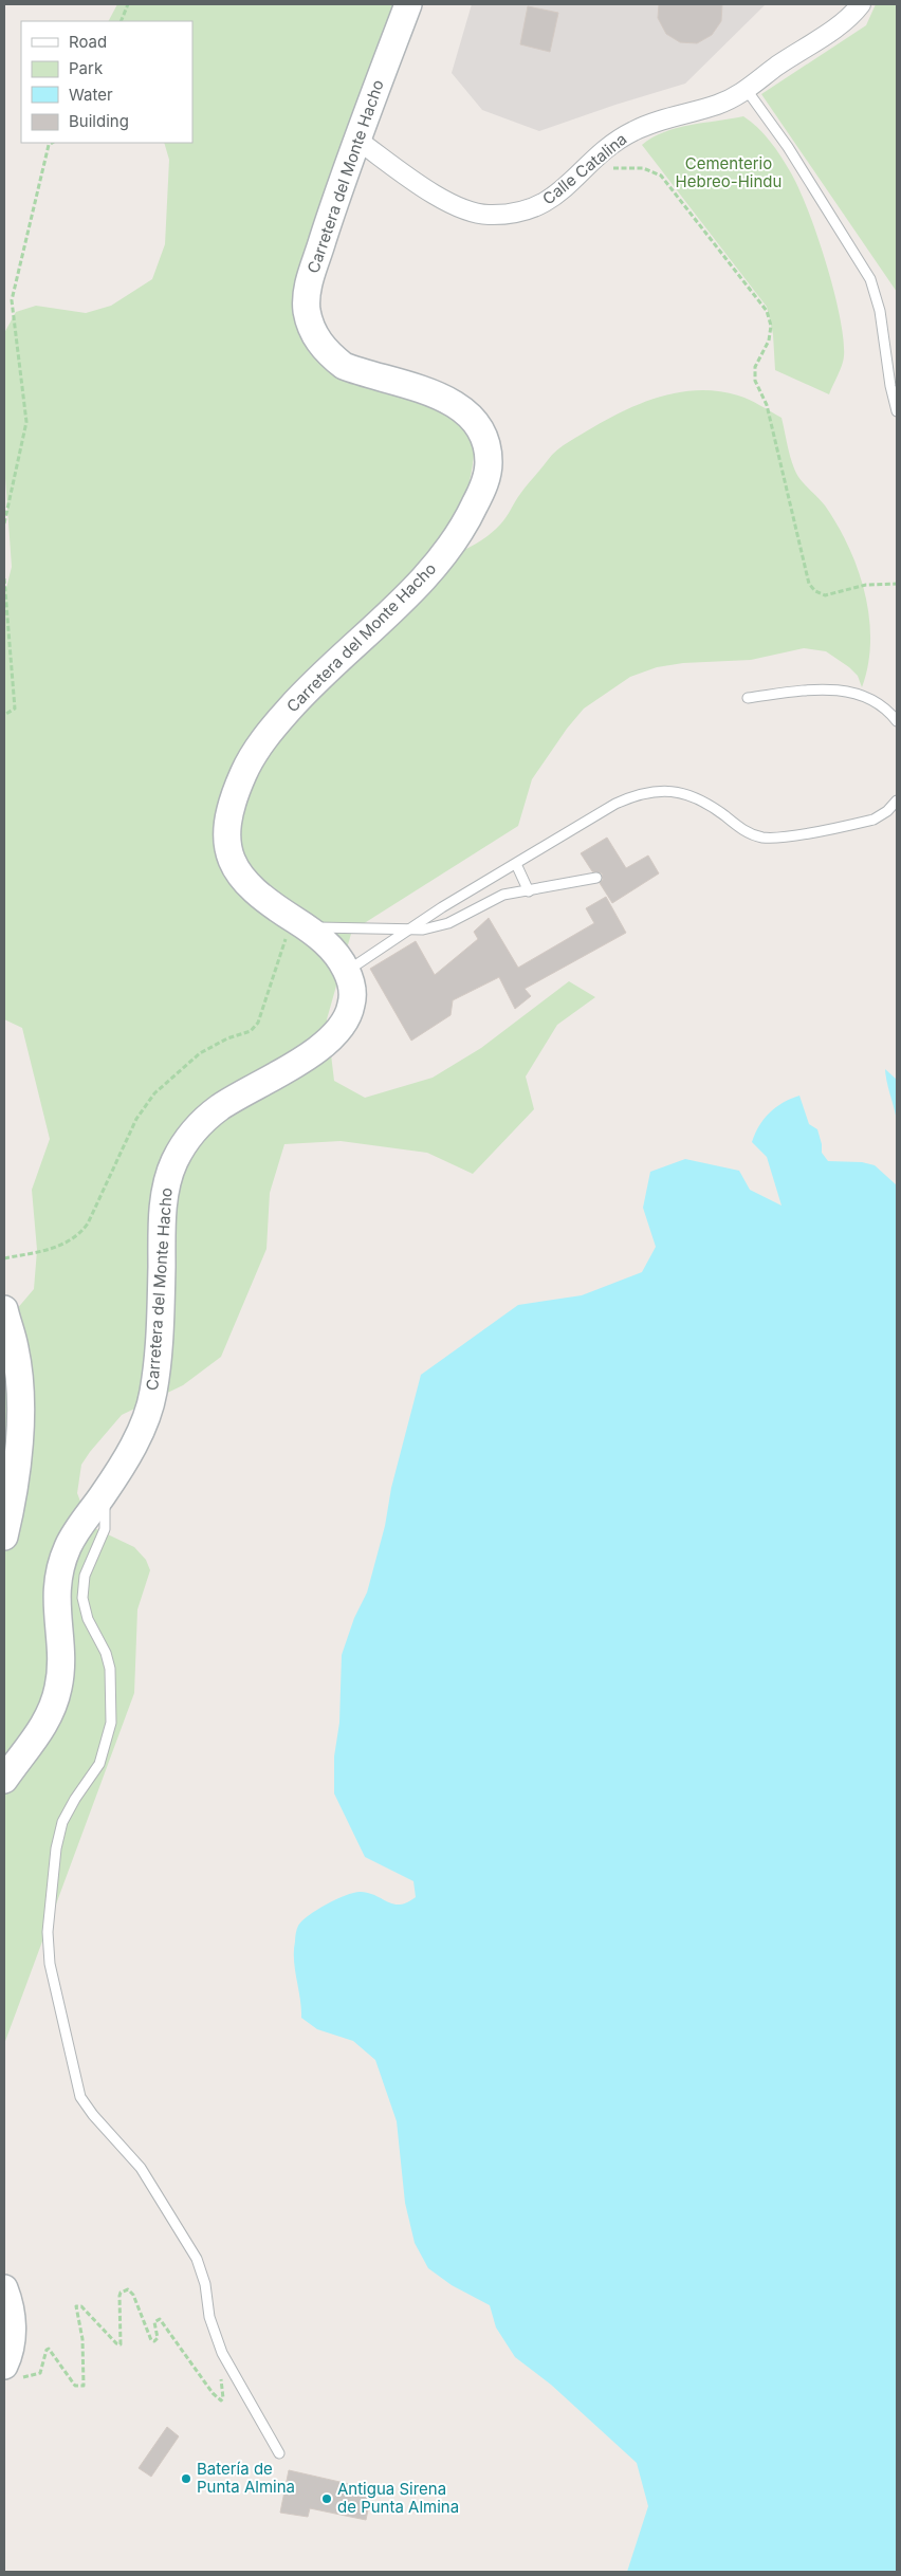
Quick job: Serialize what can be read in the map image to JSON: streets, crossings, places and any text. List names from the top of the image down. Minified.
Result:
{"streets":{"main road":["Carretera del Monte Hacho"],"street":["Calle Catalina"]},"crossings":[["Calle Catalina","Carretera del Monte Hacho"]],"parks":["Cementerio Hebreo-Hindu"],"places":["Batería de Punta Almina","Antigua Sirena de Punta Almina"],"legend":["Road","Park","Water","Building"]}
